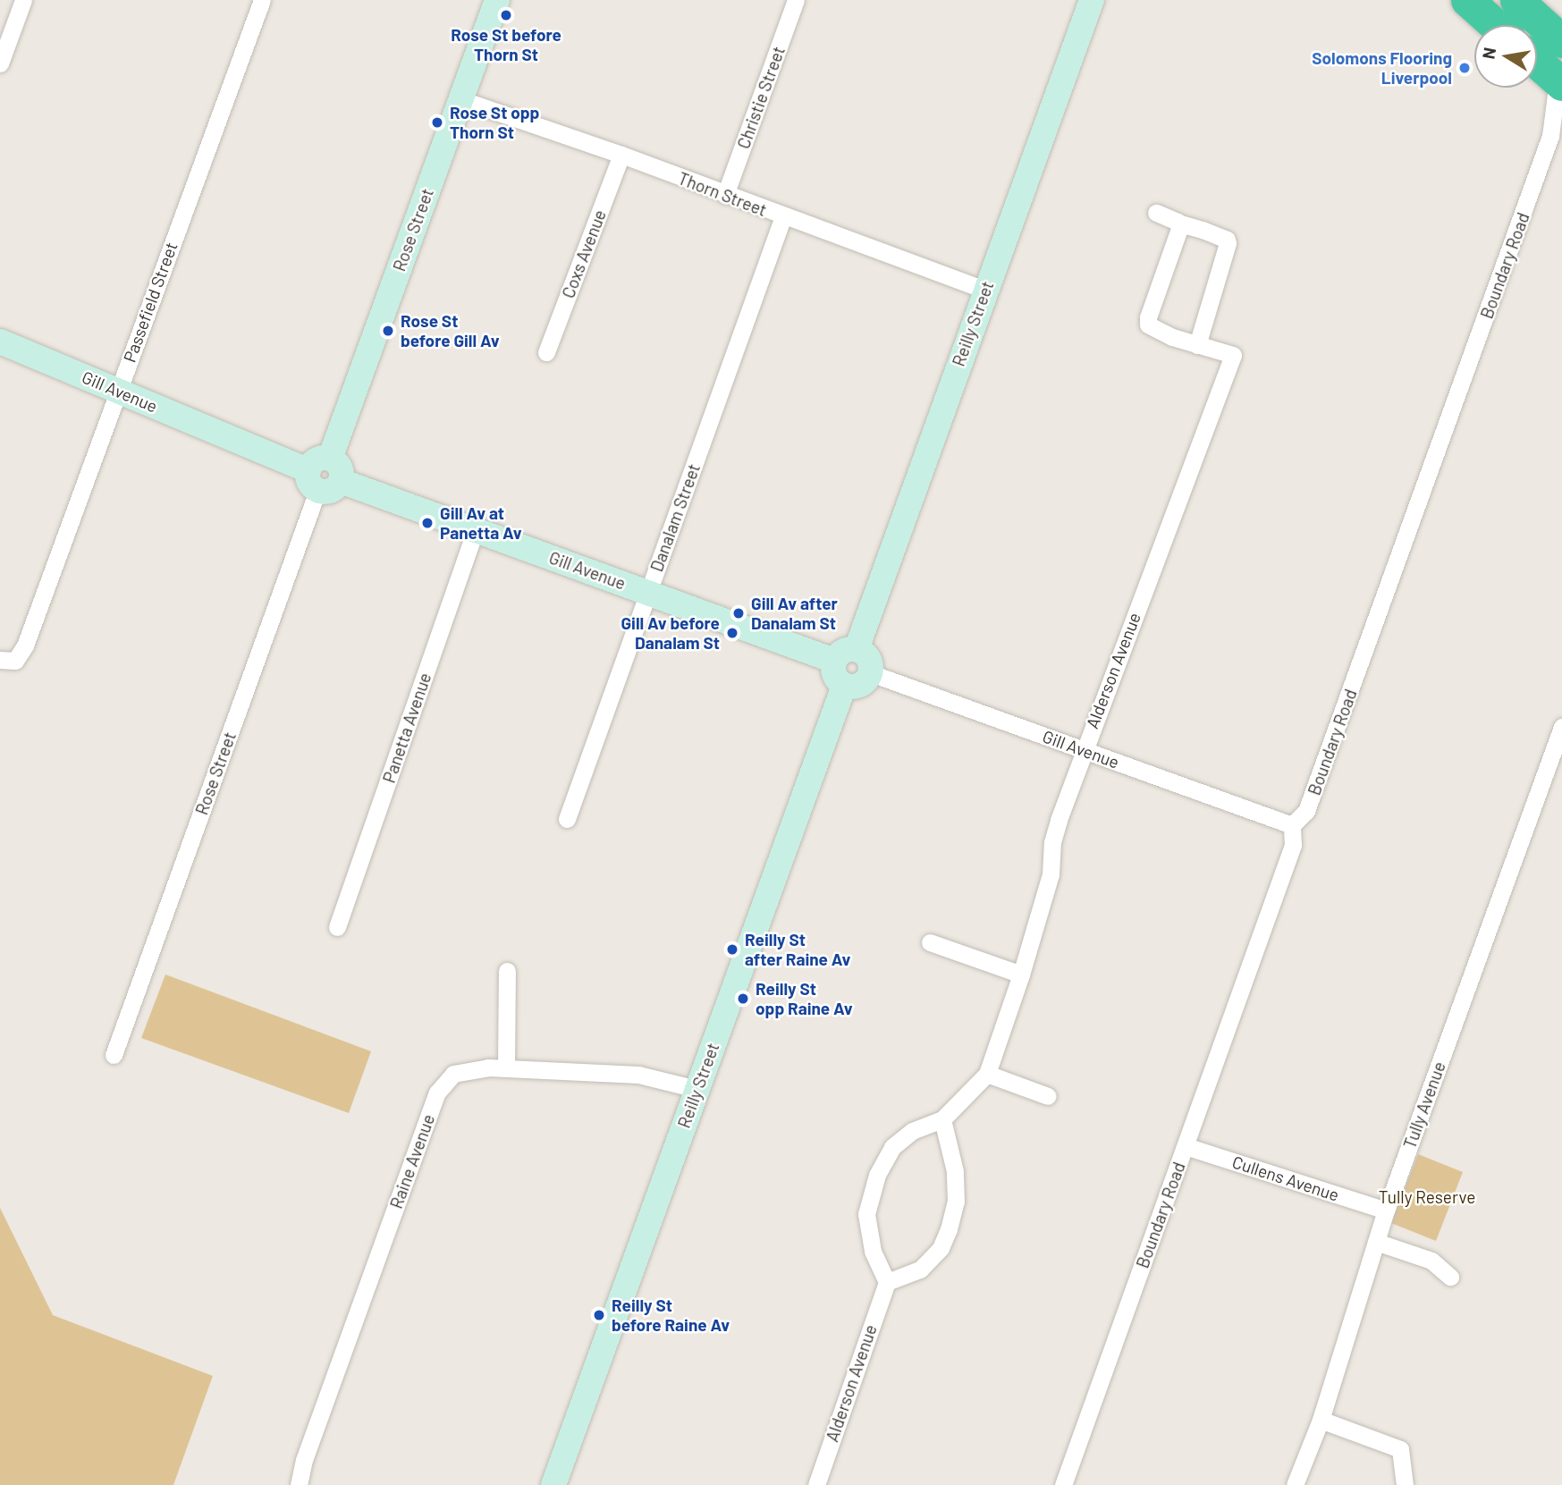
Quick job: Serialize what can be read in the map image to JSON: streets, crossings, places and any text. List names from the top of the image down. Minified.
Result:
{"streets":{"main road":["Rose Street","Reilly Street","Gill Avenue"],"street":["Christie Street","Thorn Street","Coxs Avenue","Boundary Road","Passefield Street","Danalam Street","Alderson Avenue","Panetta Avenue","Tully Avenue","Raine Avenue","Cullens Avenue"]},"crossings":[["Christie Street","Thorn Street"],["Thorn Street","Rose Street"],["Thorn Street","Coxs Avenue"],["Thorn Street","Reilly Street"],["Thorn Street","Danalam Street"],["Rose Street","Gill Avenue"],["Boundary Road","Gill Avenue"],["Boundary Road","Cullens Avenue"],["Passefield Street","Gill Avenue"],["Reilly Street","Gill Avenue"],["Reilly Street","Raine Avenue"],["Gill Avenue","Danalam Street"],["Gill Avenue","Alderson Avenue"],["Gill Avenue","Panetta Avenue"],["Tully Avenue","Cullens Avenue"]],"parks":["Tully Reserve"],"places":["Rose St before Thorn St","Solomons Flooring Liverpool","Rose St opp Thorn St","Rose St before Gill Av","Gill Av at Panetta Av","Gill Av after Danalam St","Gill Av before Danalam St","Reilly St after Raine Av","Reilly St opp Raine Av","Reilly St before Raine Av"],"north":"left"}
